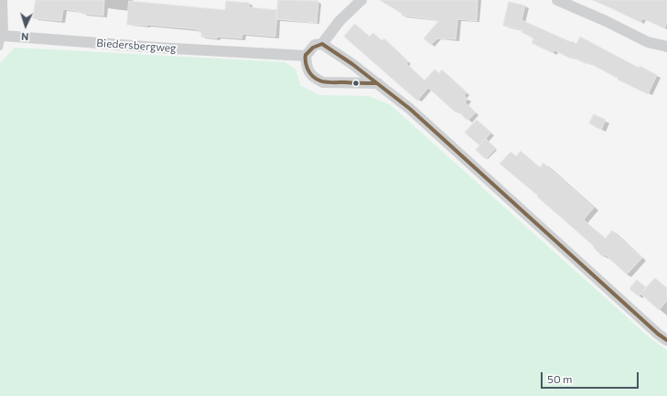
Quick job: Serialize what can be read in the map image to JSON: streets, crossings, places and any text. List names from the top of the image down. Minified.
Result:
{"streets":{"street":["Biedersbergweg"]},"scale_bar":"50 m","north":"bottom"}
